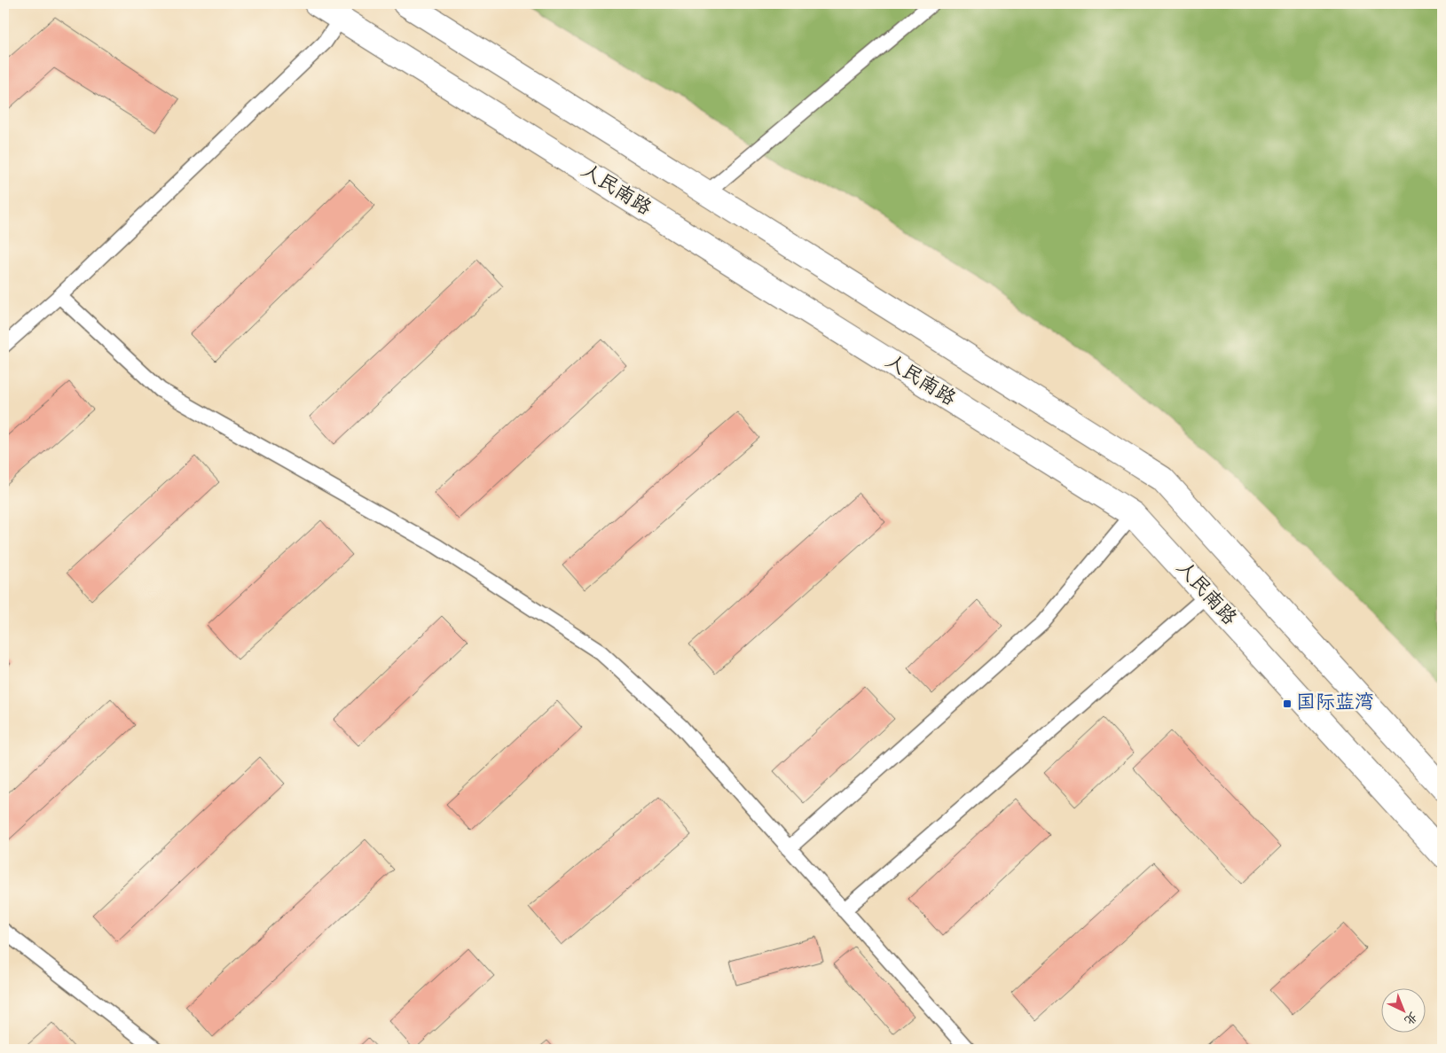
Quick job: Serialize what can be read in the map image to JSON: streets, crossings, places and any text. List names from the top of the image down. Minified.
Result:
{"streets":{"main road":["人民南路"]},"places":{"transit":["国际蓝湾"]},"north":"bottom right"}
